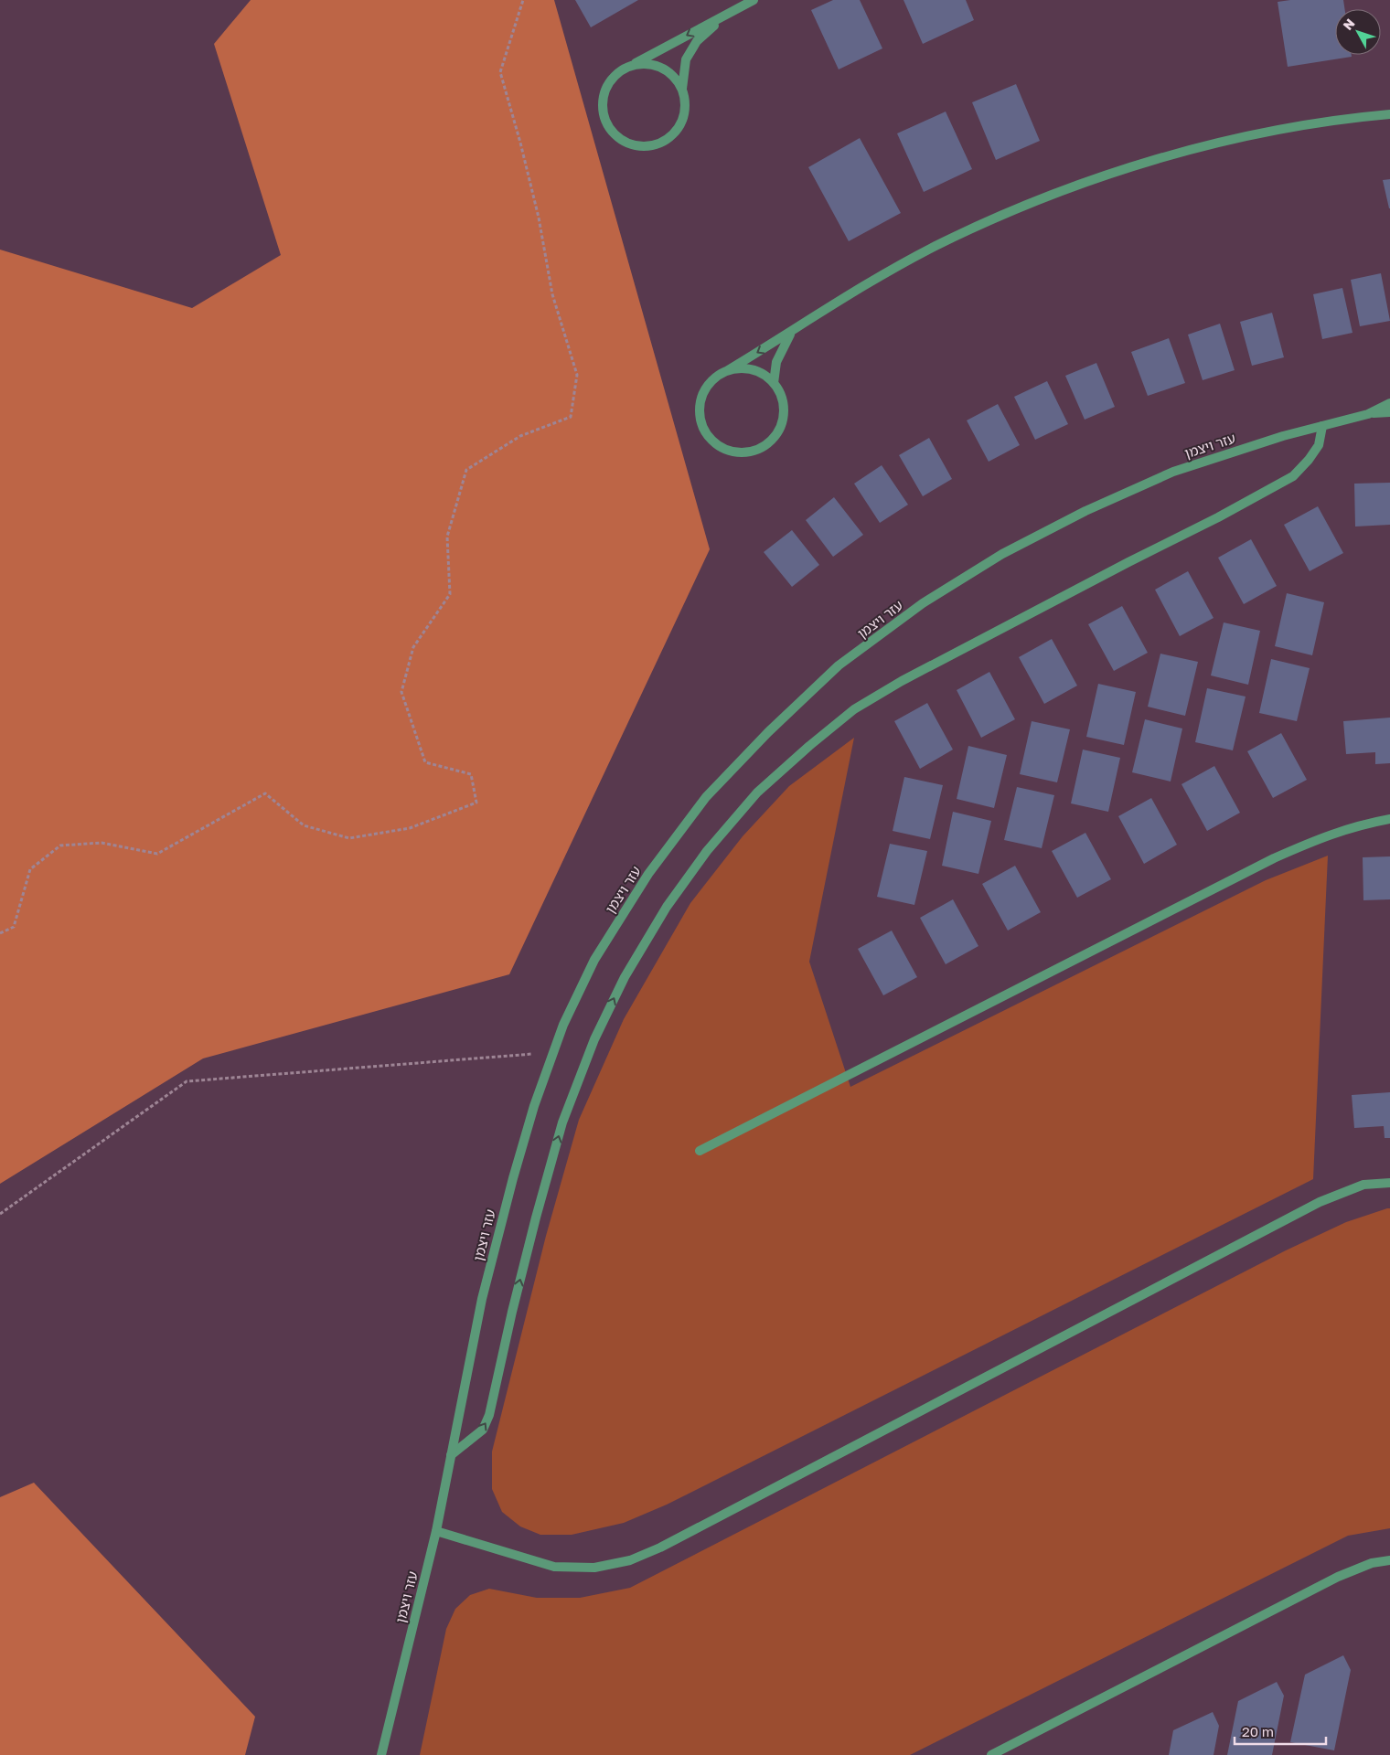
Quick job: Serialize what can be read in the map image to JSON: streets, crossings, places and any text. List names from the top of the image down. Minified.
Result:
{"streets":{"street":["עזר ויצמן"]},"scale_bar":"20 m","north":"top left"}
